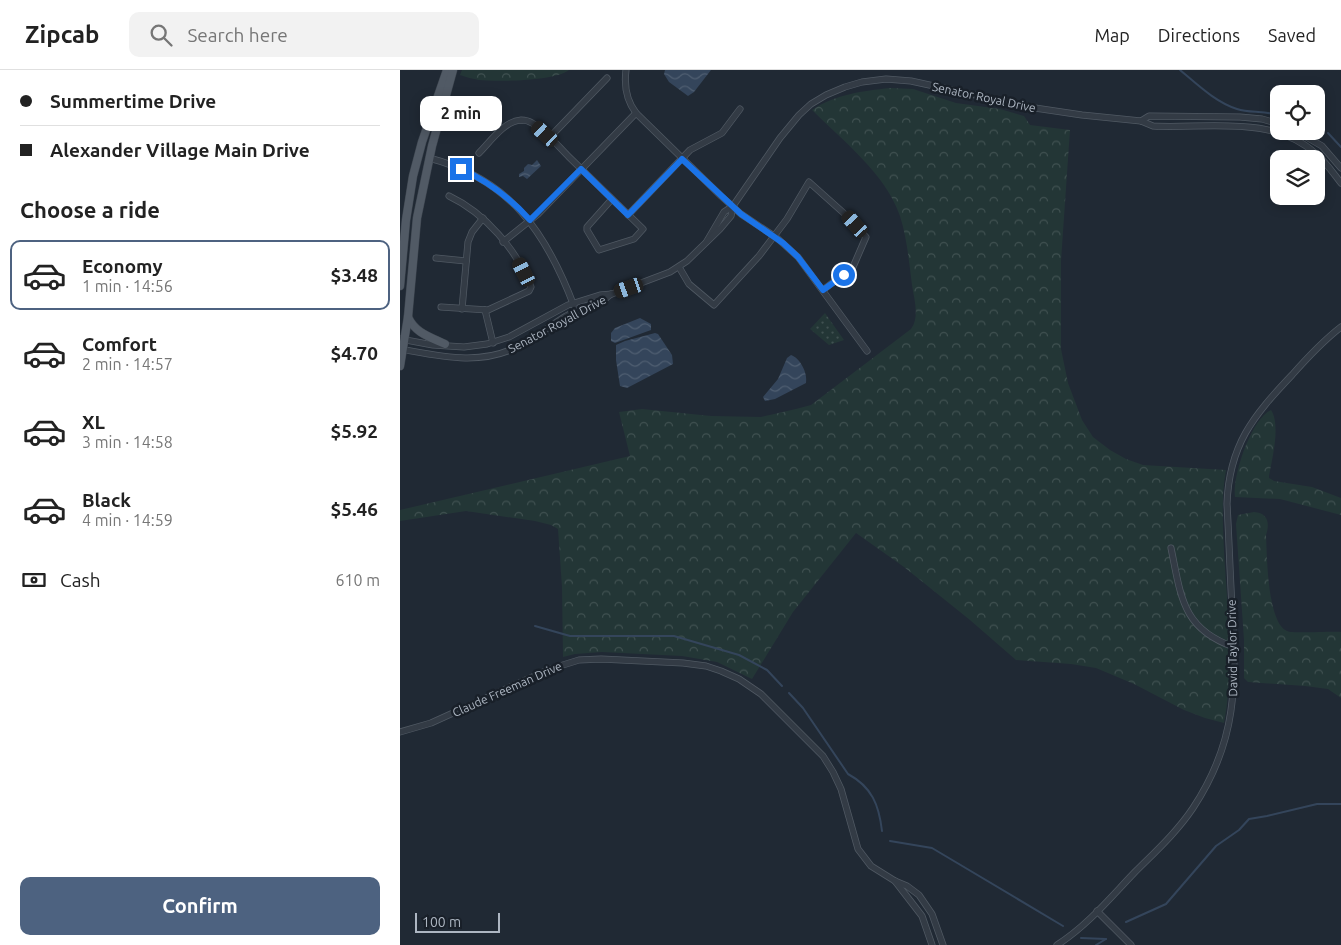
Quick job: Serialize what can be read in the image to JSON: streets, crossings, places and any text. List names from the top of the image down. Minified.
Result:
{"streets":{"street":["Senator Royal Drive","Senator Royall Drive","David Taylor Drive","Claude Freeman Drive"]},"crossings":[["Senator Royal Drive","Senator Royall Drive"]],"scale_bar":"100 m","page":{"header":"Zipcab","search":"Search here","nav":["Map","Directions","Saved"],"banner":["Summertime Drive","Alexander Village Main Drive"],"bubble":"2 min","heading":"Choose a ride","list":[{"name":"Economy","note":"1 min · 14:56","value":"$3.48"},{"name":"Comfort","note":"2 min · 14:57","value":"$4.70"},{"name":"XL","note":"3 min · 14:58","value":"$5.92"},{"name":"Black","note":"4 min · 14:59","value":"$5.46"}],"pay":["Cash","610 m"],"buttons":"Confirm","scale":"100 m"}}
